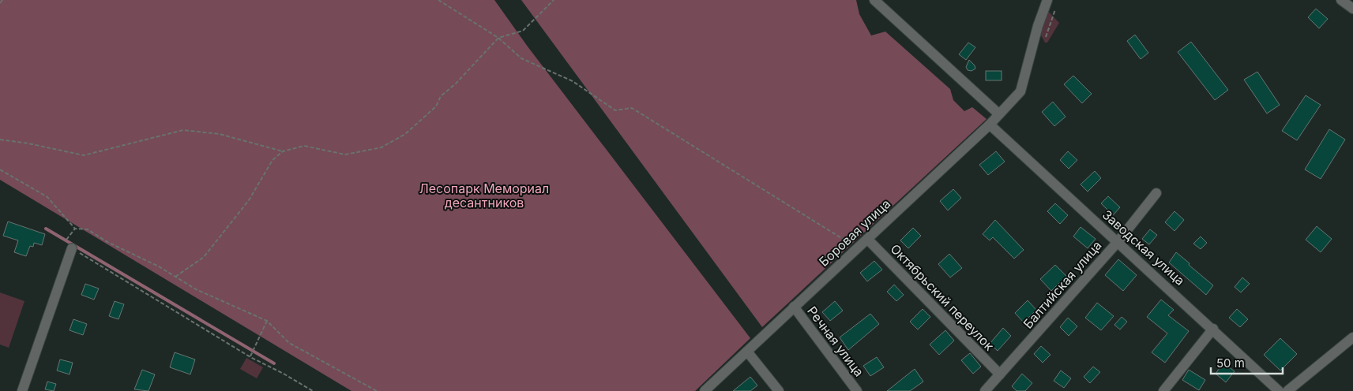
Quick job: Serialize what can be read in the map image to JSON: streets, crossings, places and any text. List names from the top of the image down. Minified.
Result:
{"streets":{"street":["Боровая улица","Заводская улица","Балтийская улица","Октябрьский переулок","Речная улица"]},"crossings":[["Боровая улица","Заводская улица"],["Боровая улица","Октябрьский переулок"],["Боровая улица","Речная улица"],["Заводская улица","Балтийская улица"],["Балтийская улица","Октябрьский переулок"]],"parks":["Лесопарк Мемориал десантников"],"scale_bar":"50 m"}
